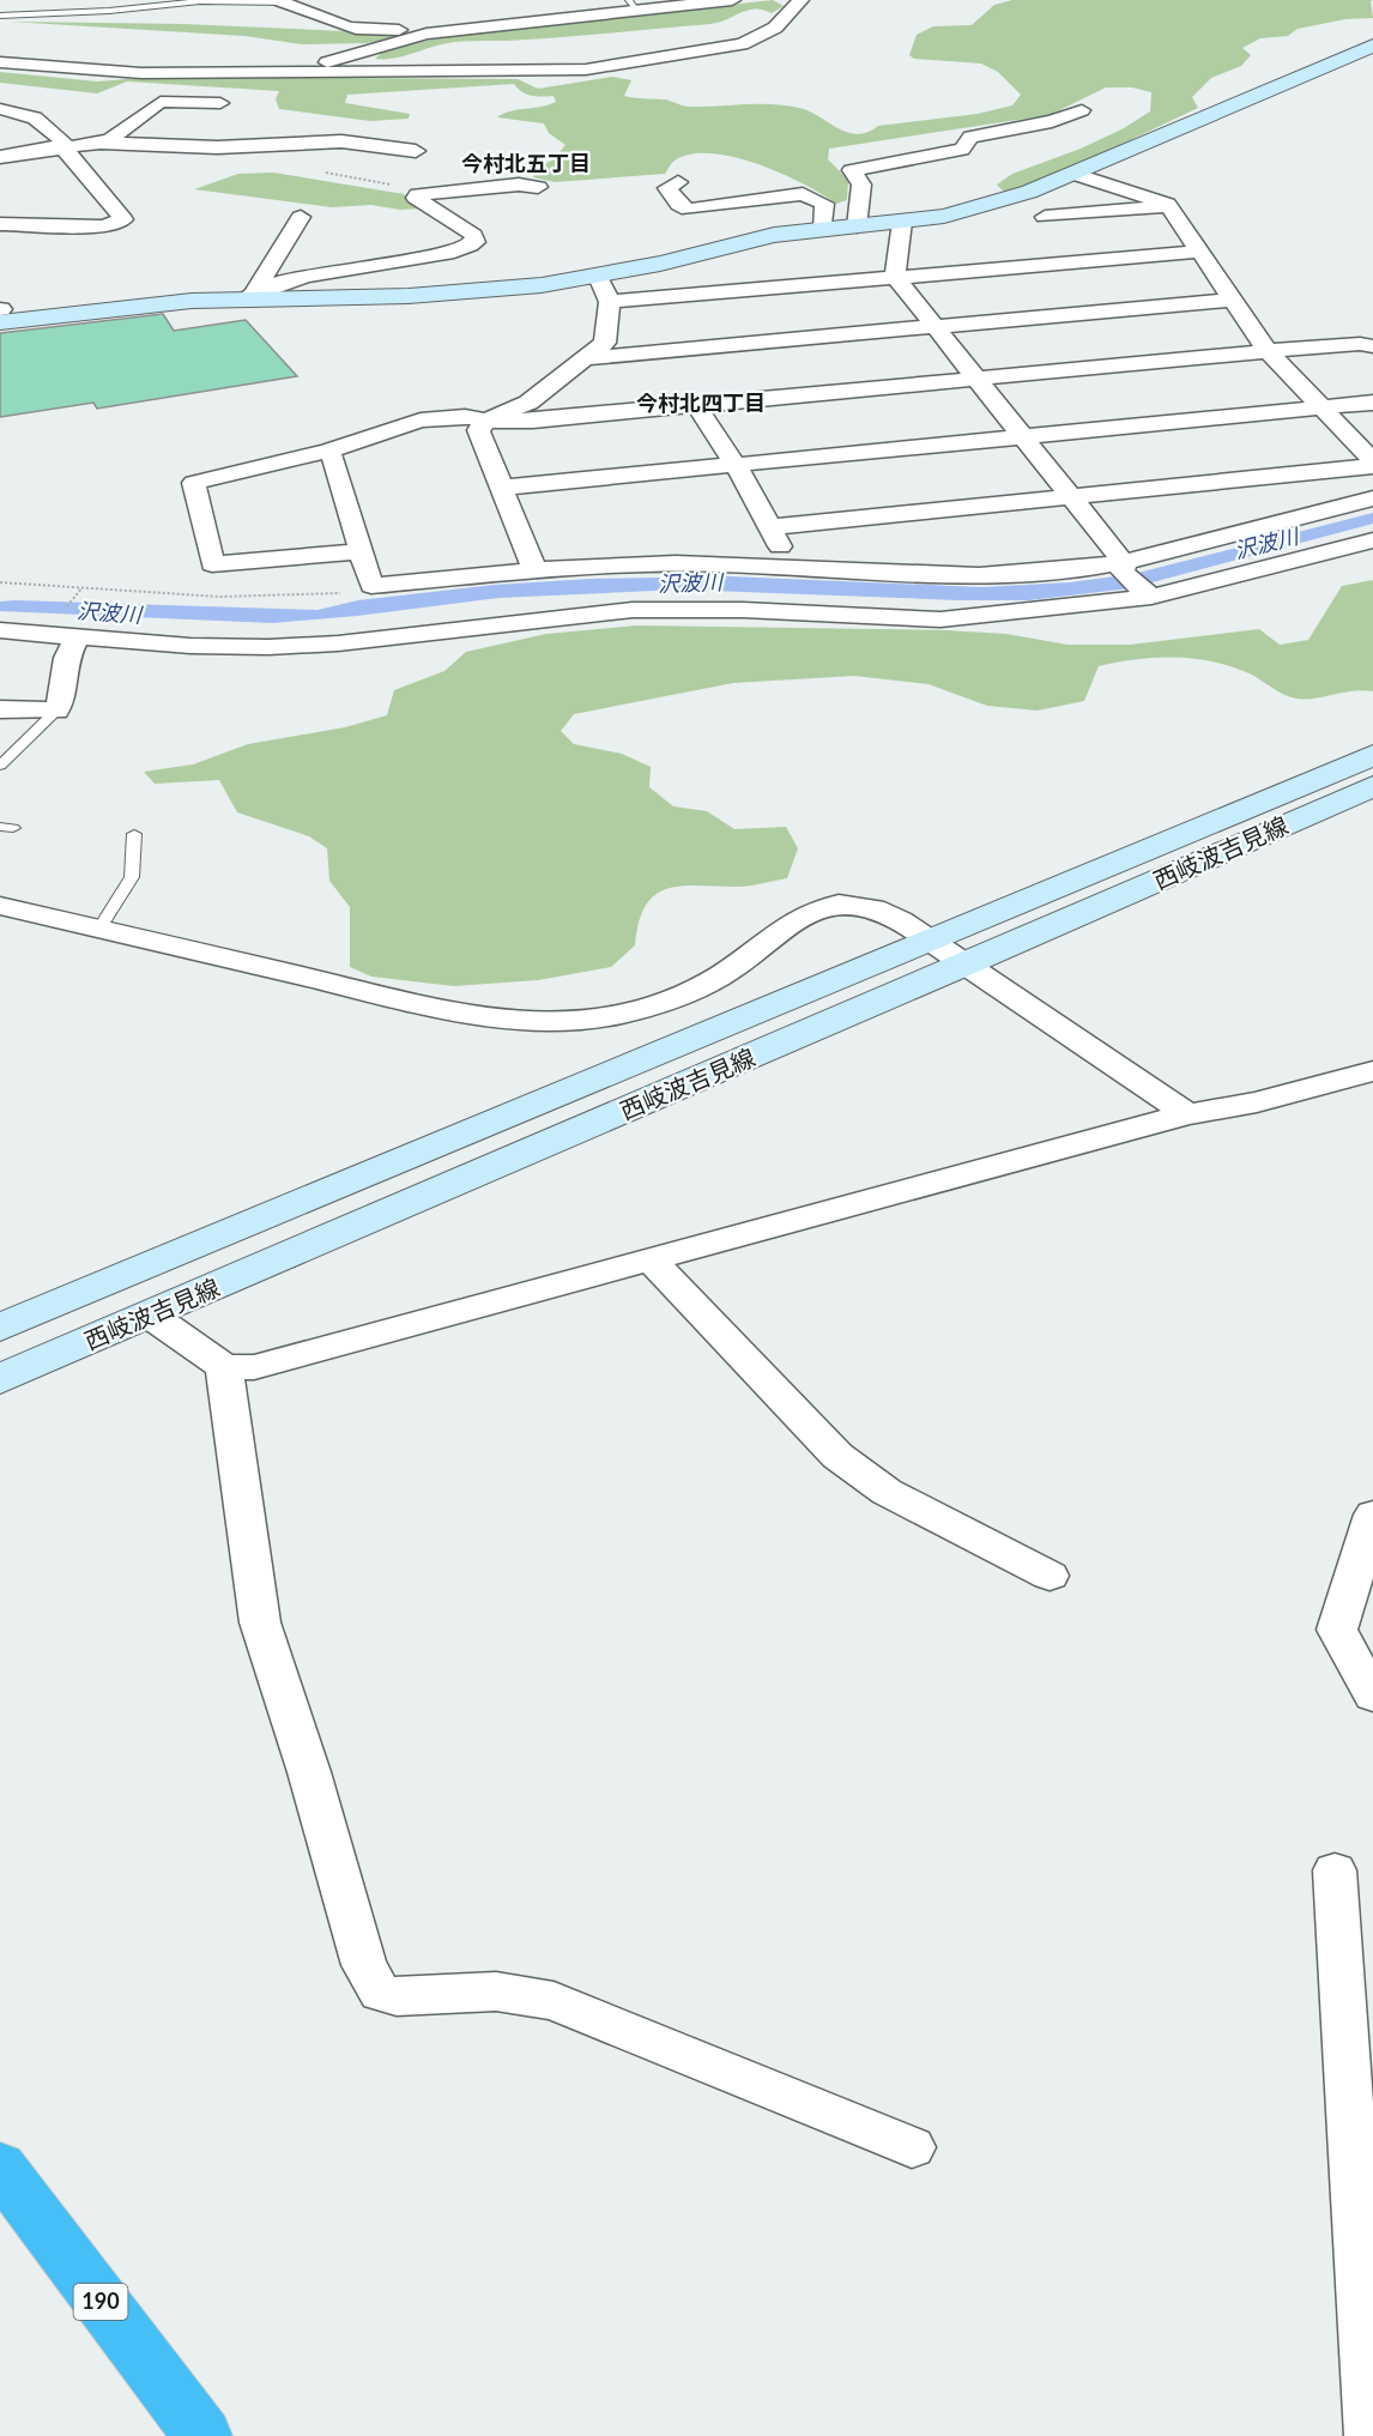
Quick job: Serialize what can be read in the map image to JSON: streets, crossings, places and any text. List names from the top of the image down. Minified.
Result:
{"streets":{"highway":["190"],"main road":["西岐波吉見線"]},"districts":["今村北五丁目","今村北四丁目"],"water":["沢波川"]}
